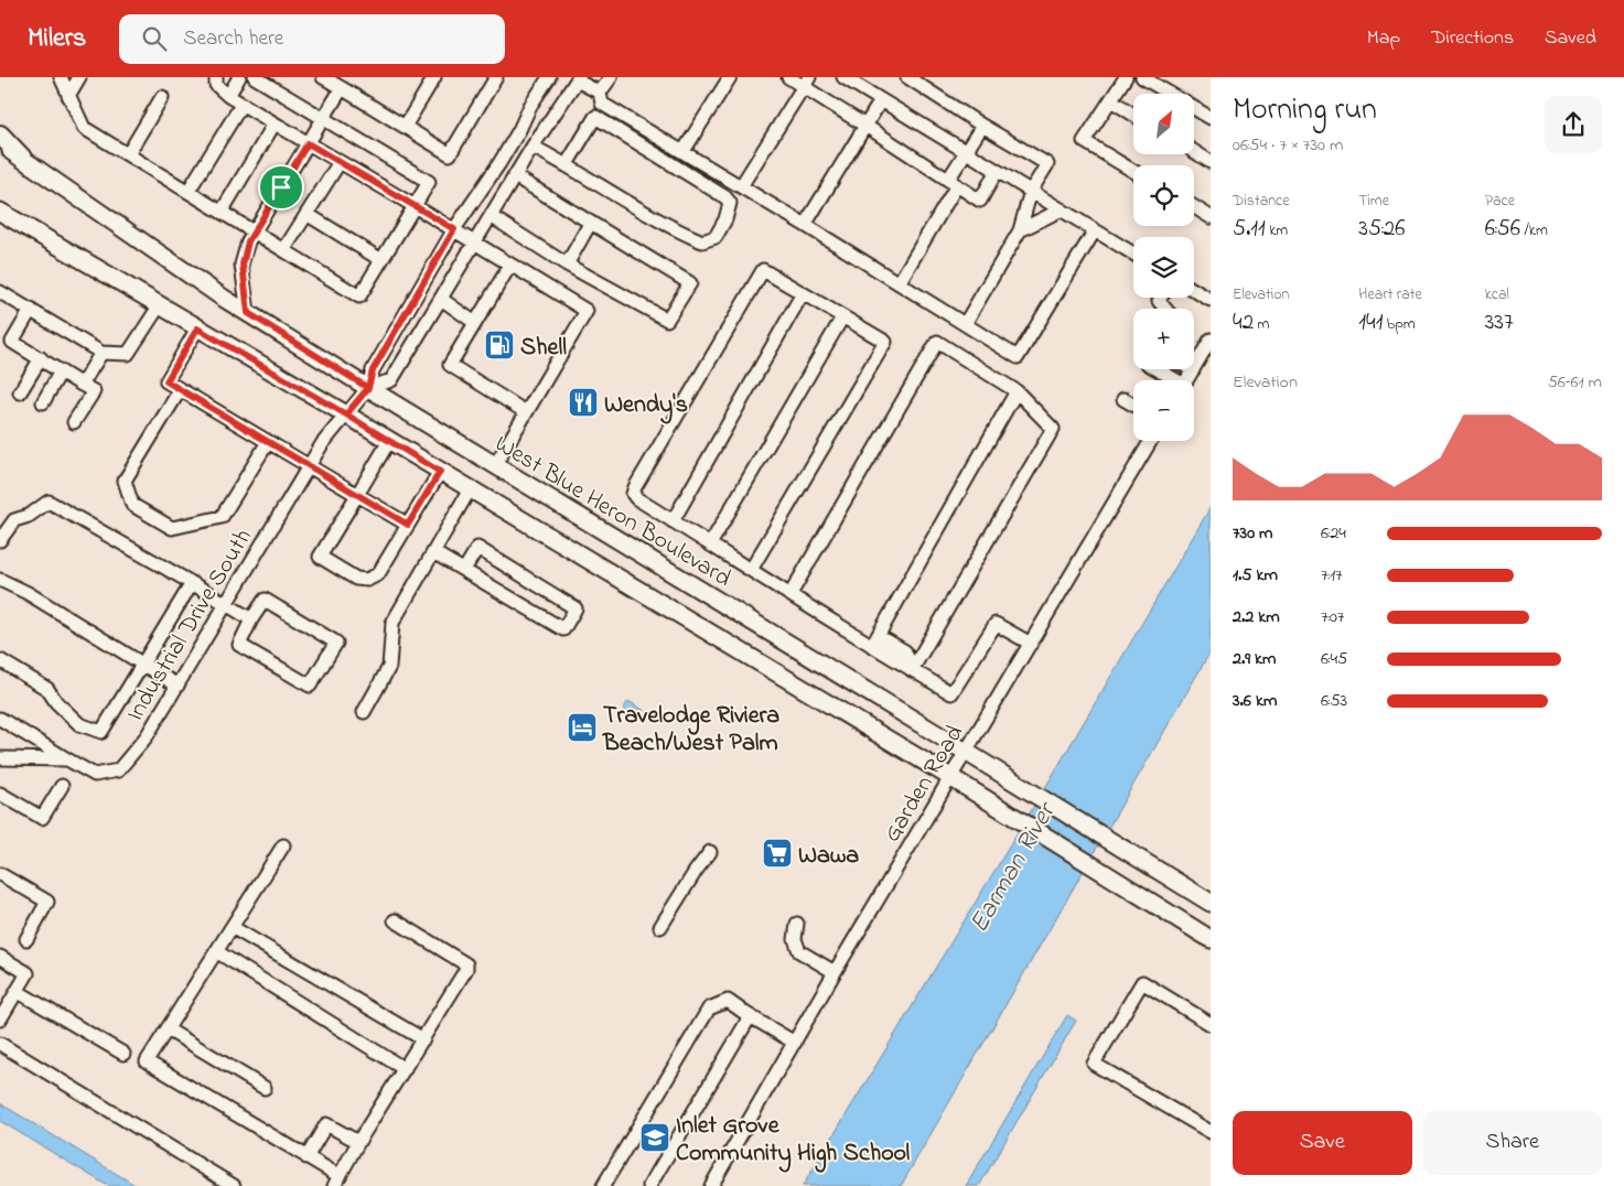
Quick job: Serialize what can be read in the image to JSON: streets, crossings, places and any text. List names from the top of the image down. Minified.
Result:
{"streets":{"main road":["West Blue Heron Boulevard"],"street":["Industrial Drive South","Garden Road"]},"crossings":[["West Blue Heron Boulevard","Industrial Drive South"],["West Blue Heron Boulevard","Garden Road"]],"water":["Earman River"],"places":{"fuel station":["Shell"],"restaurant":["Wendy's"],"hotel":["Travelodge Riviera Beach/West Palm"],"supermarket":["Wawa"],"school or university":["Inlet Grove Community High School"]},"north":"top right","page":{"header":"Milers","search":"Search here","nav":["Map","Directions","Saved"],"heading":["Morning run","06:54 · 7 × 730 m"],"map_buttons":["+","−"],"stats":[["Distance","5.11 km"],["Time","35:26"],["Pace","6:56 /km"],["Elevation","42 m"],["Heart rate","141 bpm"],["kcal","337"]],"chart":["Elevation","56–61 m"],"list":[{"name":"730 m","note":"6:24"},{"name":"1.5 km","note":"7:17"},{"name":"2.2 km","note":"7:07"},{"name":"2.9 km","note":"6:45"},{"name":"3.6 km","note":"6:53"}],"buttons":["Save","Share"]}}
